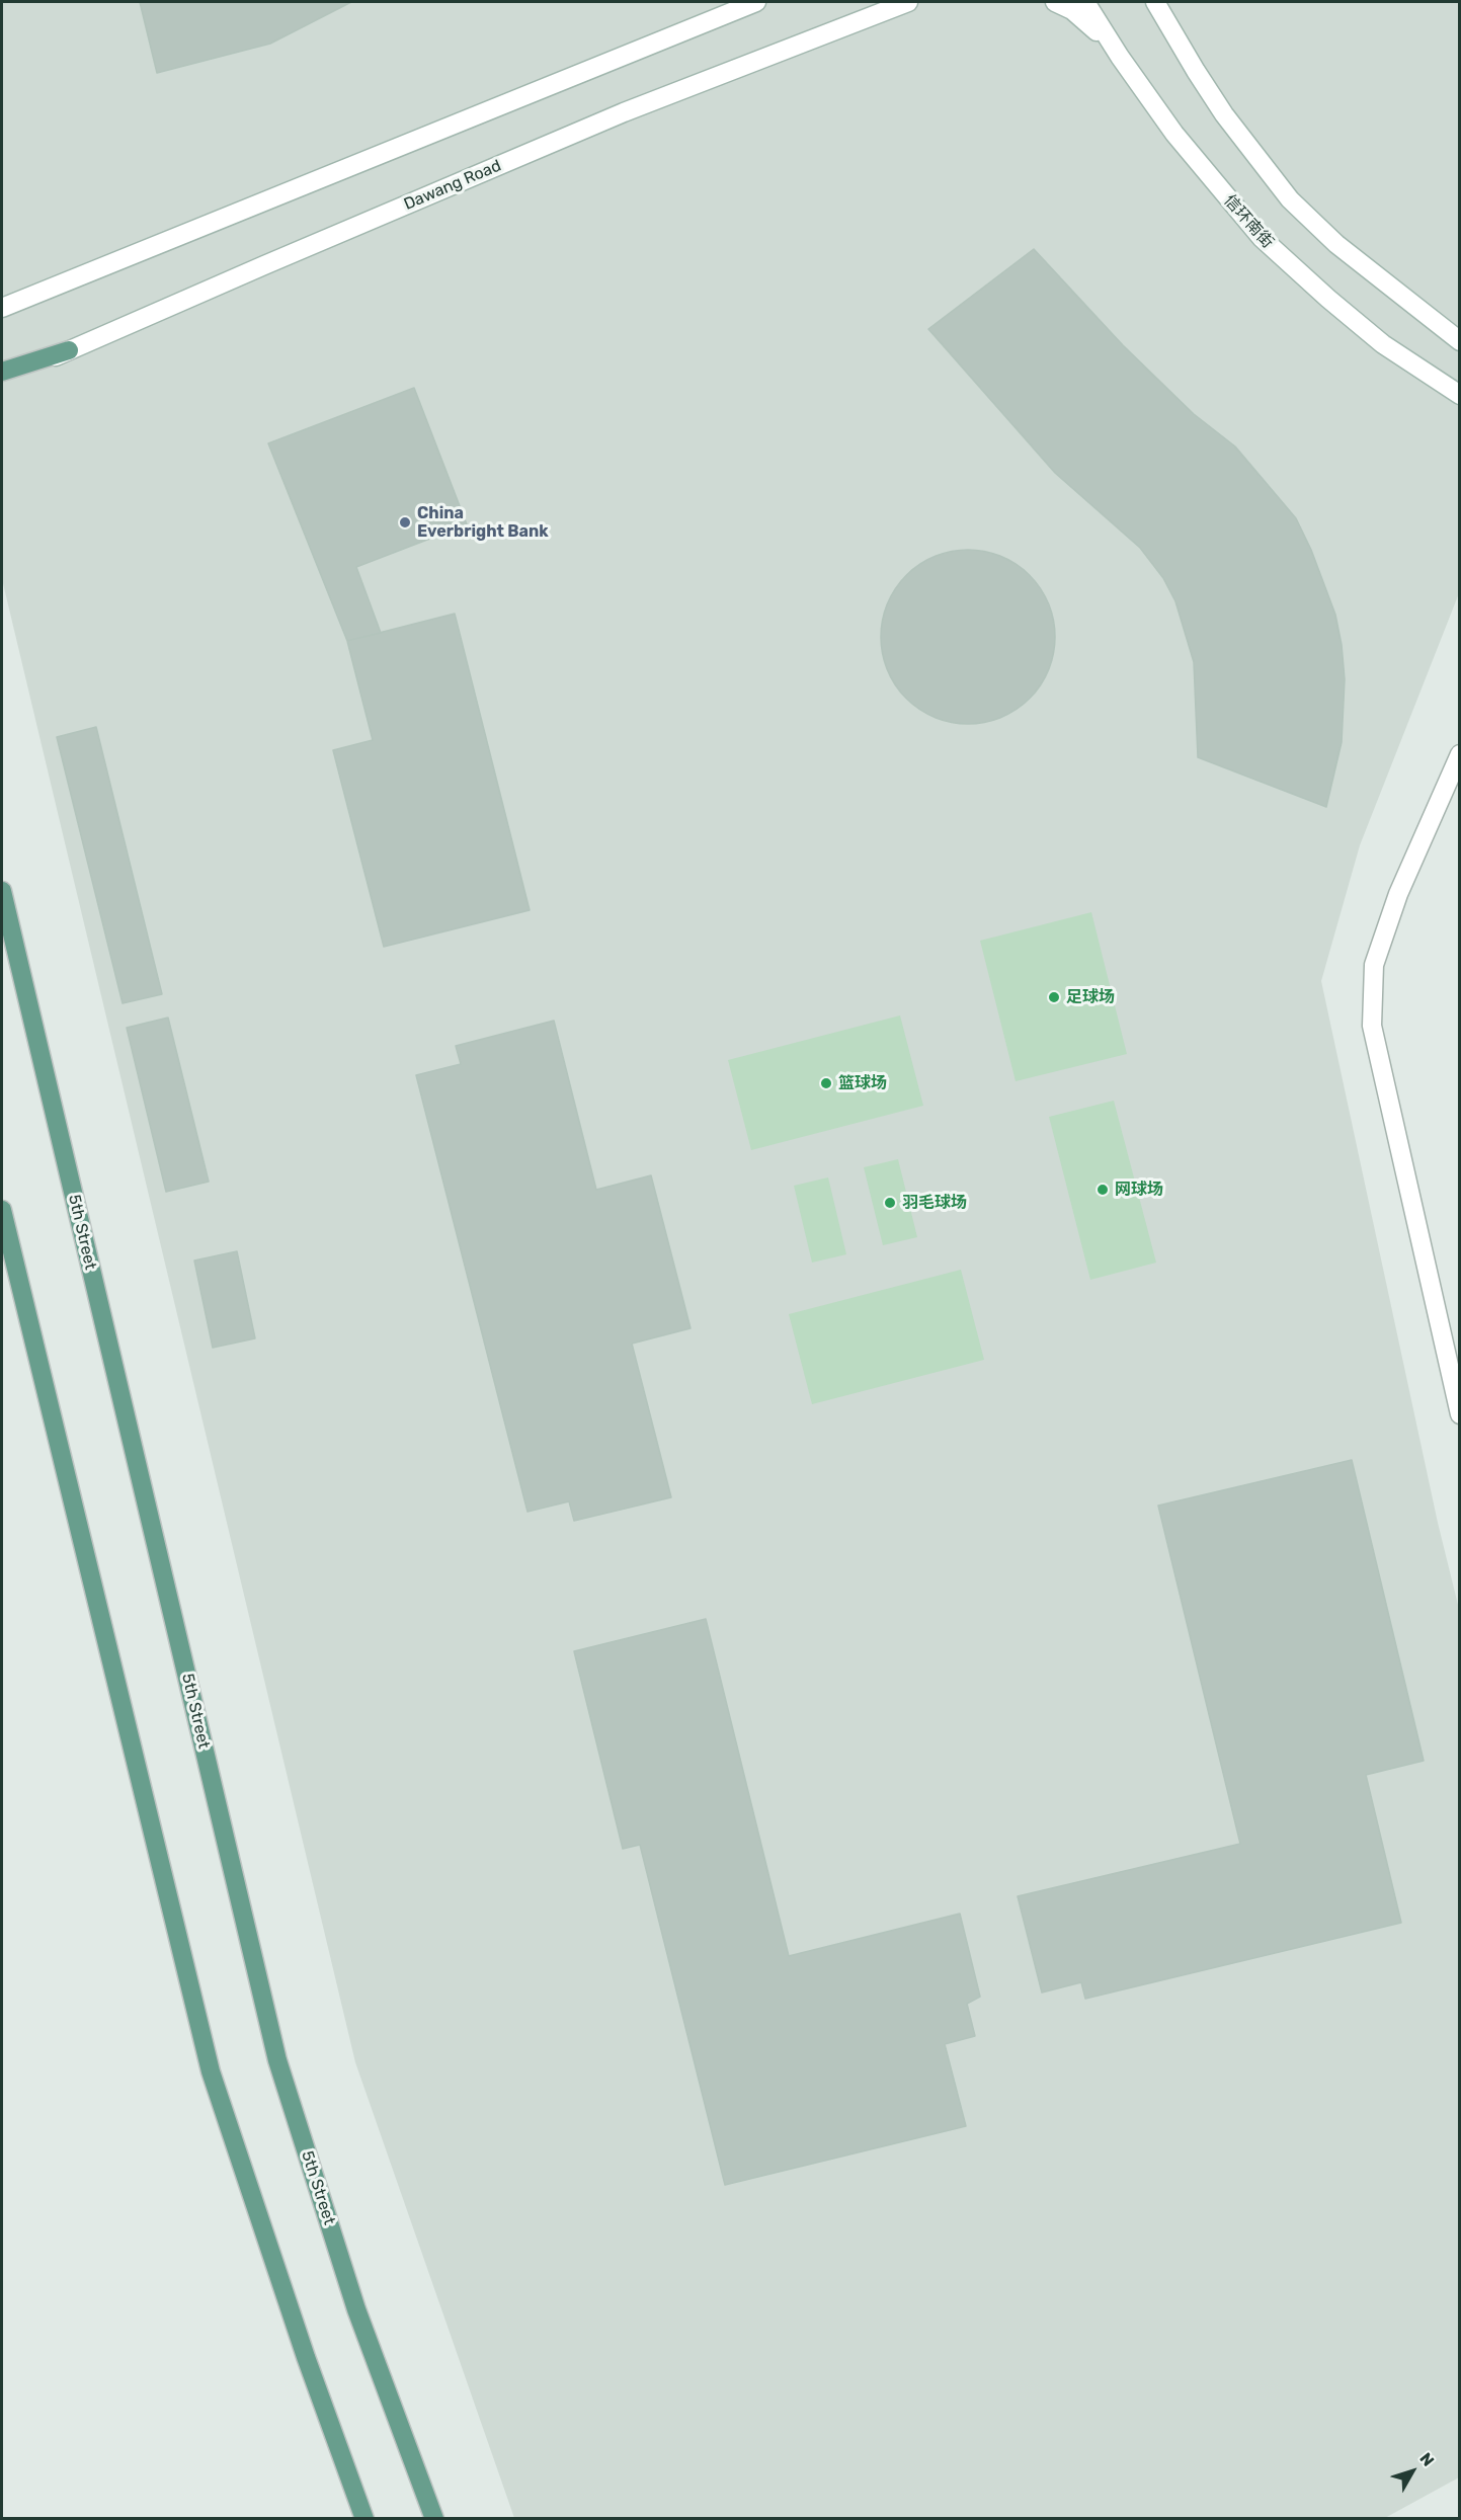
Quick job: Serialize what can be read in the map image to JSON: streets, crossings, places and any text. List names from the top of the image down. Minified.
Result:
{"streets":{"main road":["5th Street"],"street":["Dawang Road","信环南街"]},"places":["China Everbright Bank","足球场","篮球场","网球场","羽毛球场"],"north":"top right"}
